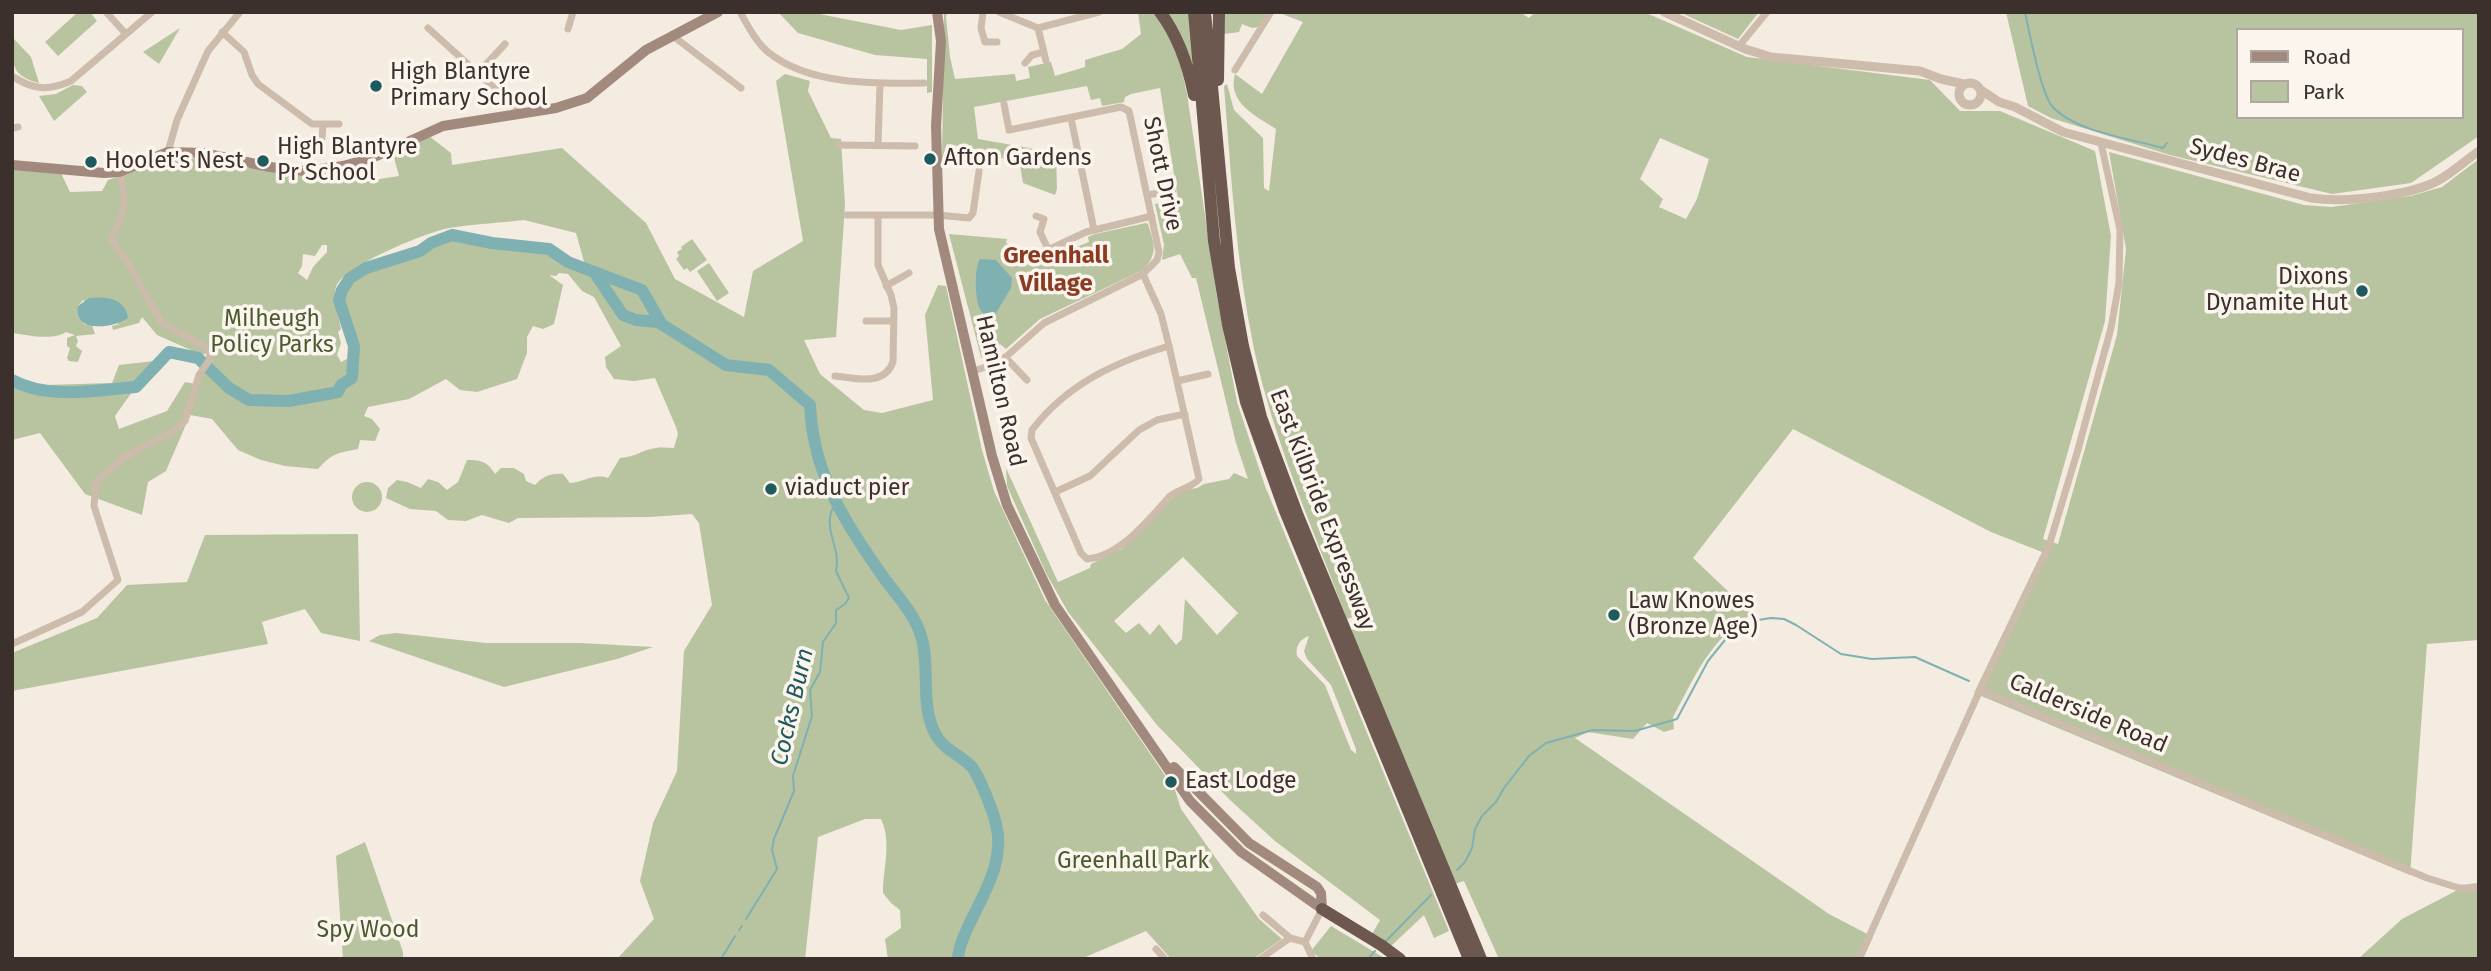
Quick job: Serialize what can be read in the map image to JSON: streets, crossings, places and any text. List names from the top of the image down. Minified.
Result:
{"streets":{"highway":["East Kilbride Expressway"],"main road":["Hamilton Road"],"street":["Sydes Brae","Shott Drive","Calderside Road"]},"crossings":[["Sydes Brae","Calderside Road"]],"districts":["Greenhall Village"],"water":["Cocks Burn"],"parks":["Milheugh Policy Parks","Greenhall Park","Spy Wood"],"places":["High Blantyre Primary School","Afton Gardens","High Blantyre Pr School","Hoolet's Nest","Dixons Dynamite Hut","viaduct pier","Law Knowes (Bronze Age)","East Lodge"],"legend":["Road","Park"]}
